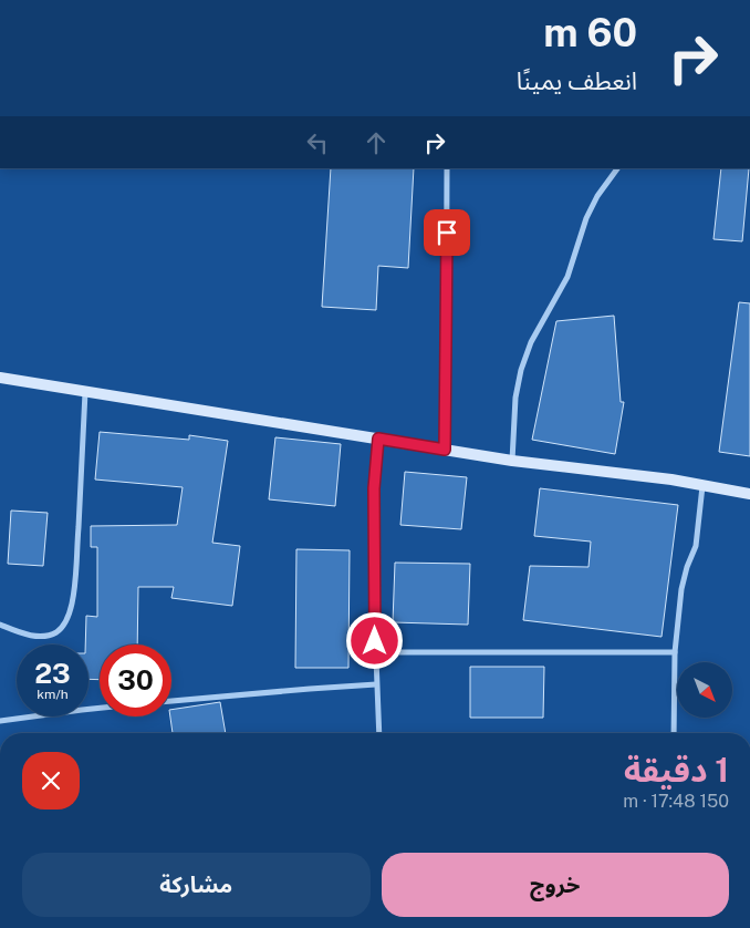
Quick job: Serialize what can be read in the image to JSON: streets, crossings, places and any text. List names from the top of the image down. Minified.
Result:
{"north":"bottom right","page":{"turn":["60 m","انعطف يمينًا"],"speed":"23 km/h","limit":"30","heading":["1 دقيقة","150 m · 17:48"],"buttons":["خروج","مشاركة"]}}
